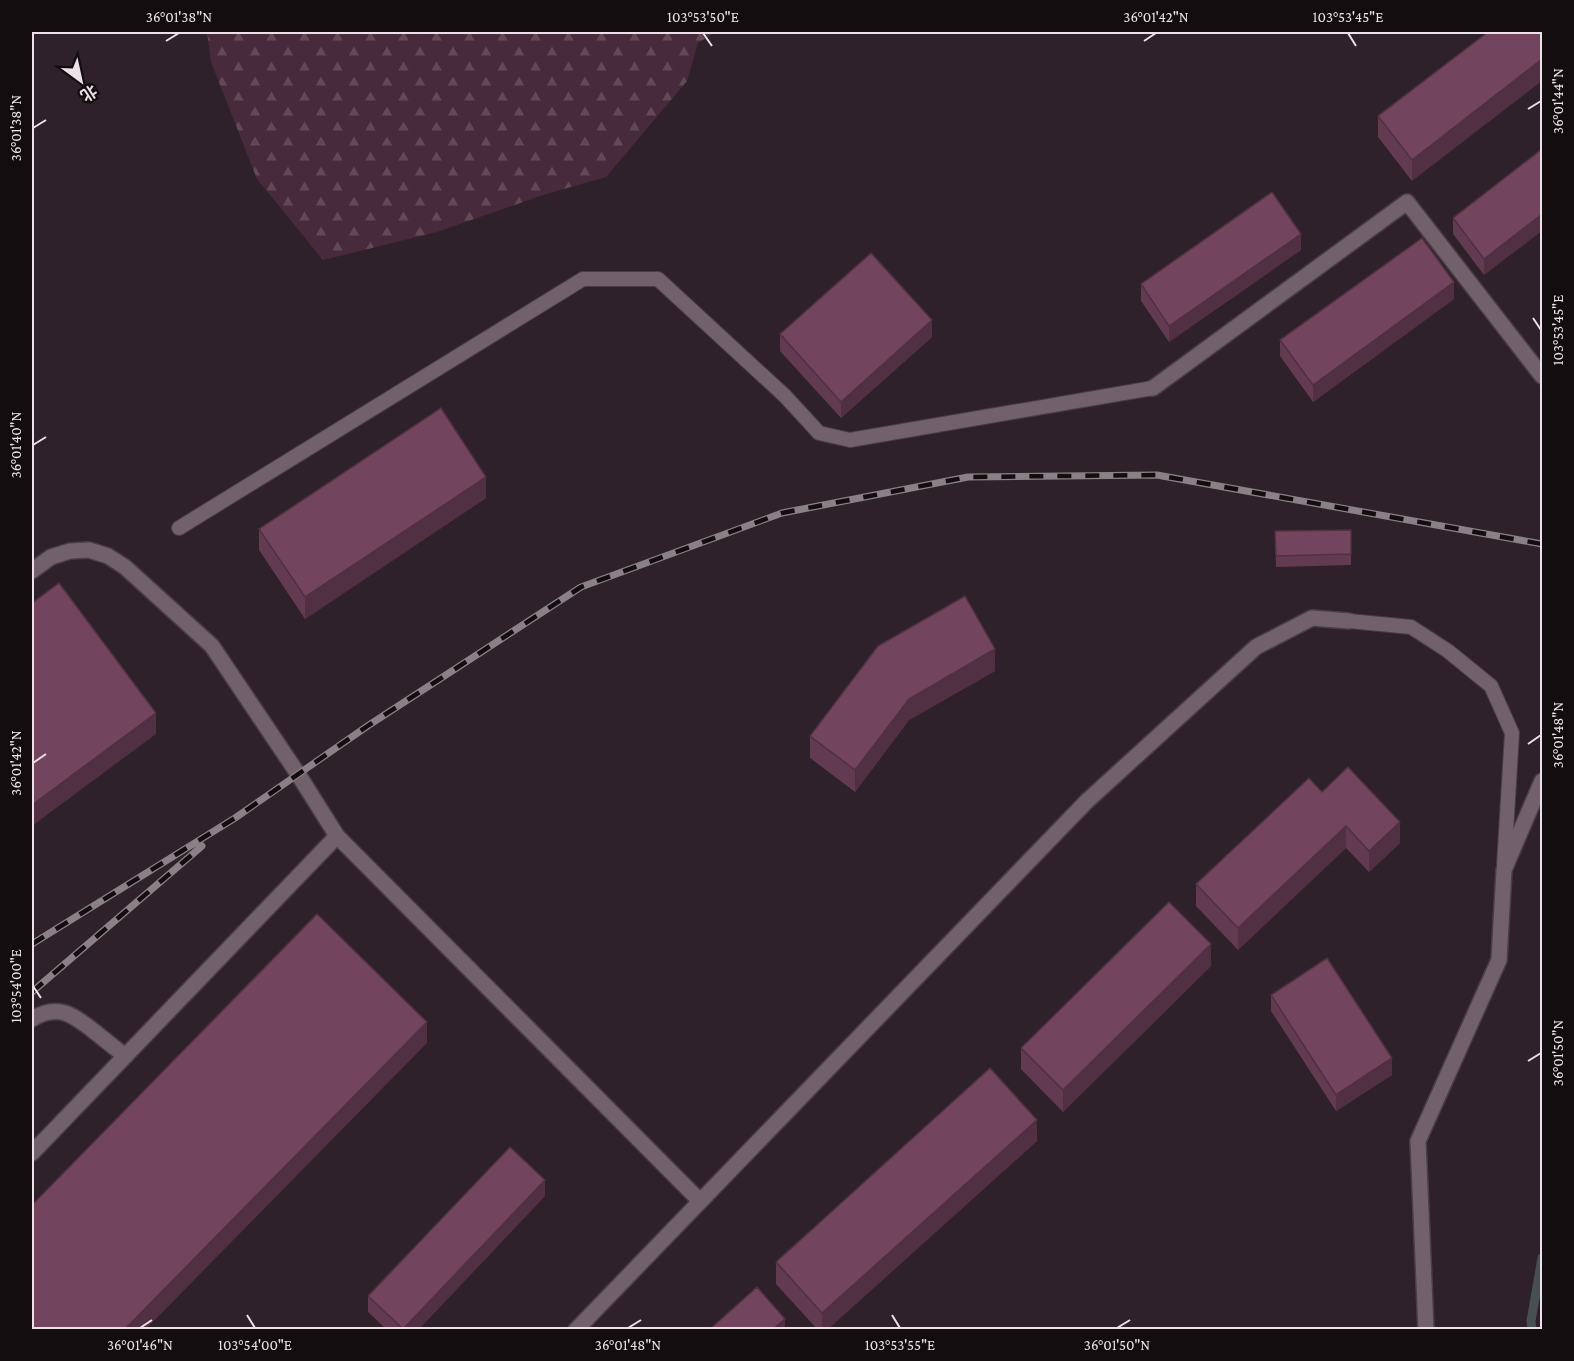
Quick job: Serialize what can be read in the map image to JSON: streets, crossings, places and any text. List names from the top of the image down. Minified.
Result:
{"north":"bottom right","coordinates":["36°01'38\"N","103°53'50\"E","36°01'42\"N","103°53'45\"E","36°01'44\"N","36°01'40\"N","36°01'48\"N","103°54'00\"E","36°01'50\"N","36°01'46\"N","103°53'55\"E"]}
